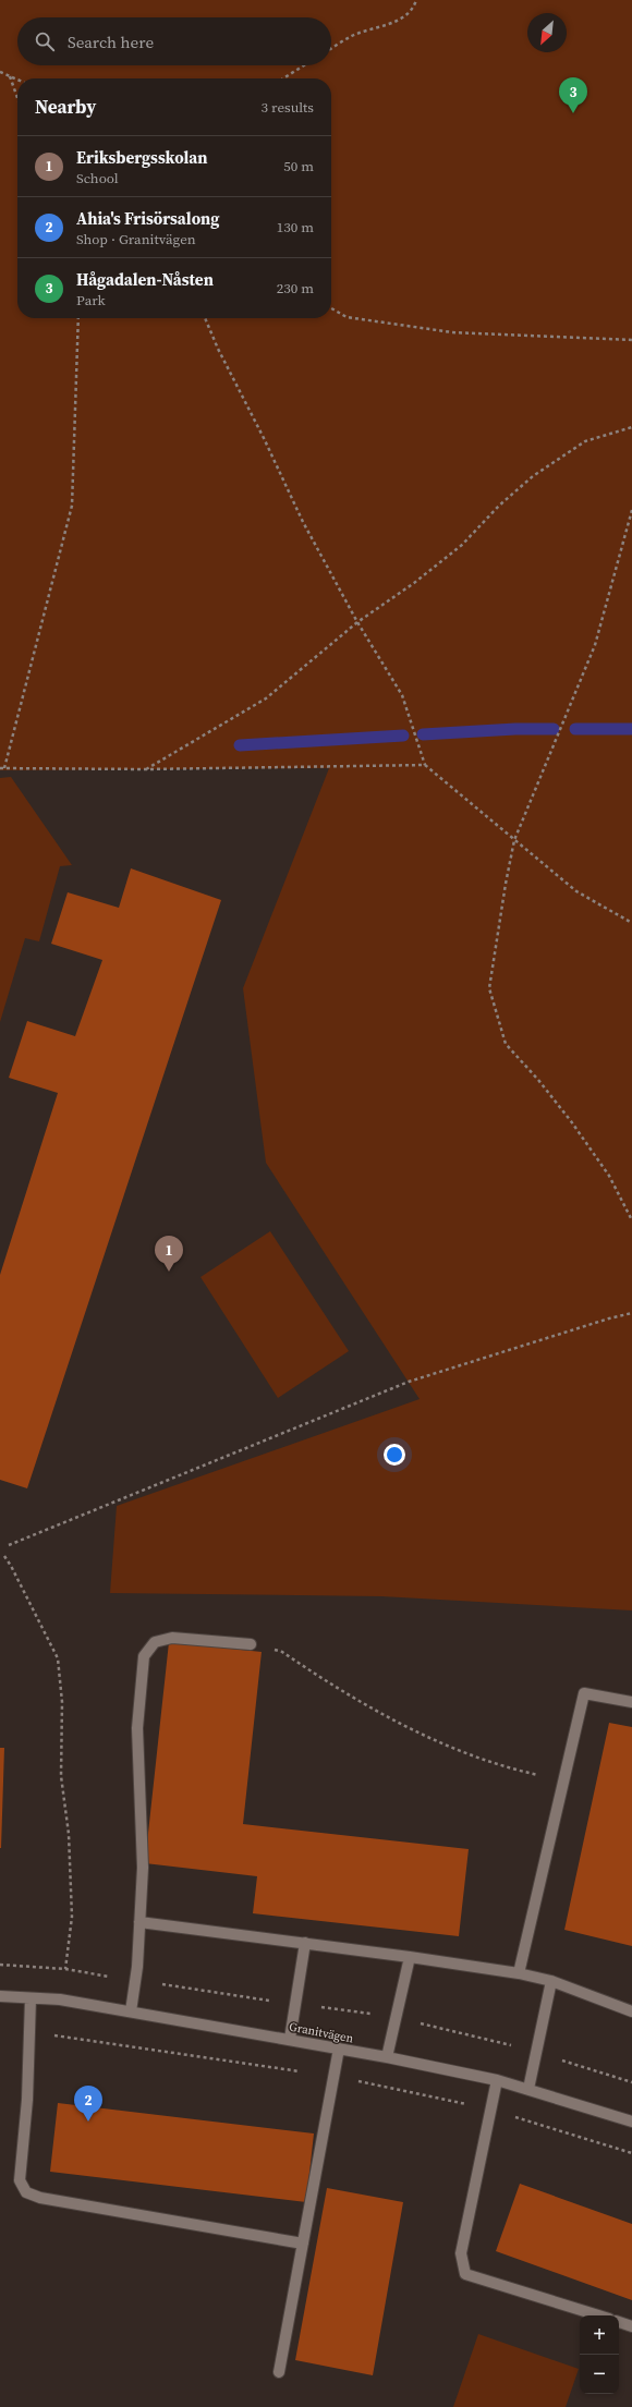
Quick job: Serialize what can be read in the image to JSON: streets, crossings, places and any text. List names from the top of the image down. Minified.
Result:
{"streets":{"street":["Granitvägen"]},"north":"bottom left","page":{"search":"Search here","pins":["3","1","2"],"heading":["Nearby","3 results"],"list":[{"mark":"1","name":"Eriksbergsskolan","note":"School","value":"50 m"},{"mark":"2","name":"Ahia's Frisörsalong","note":"Shop · Granitvägen","value":"130 m"},{"mark":"3","name":"Hågadalen-Nåsten","note":"Park","value":"230 m"}],"map_buttons":["+","−"]}}
